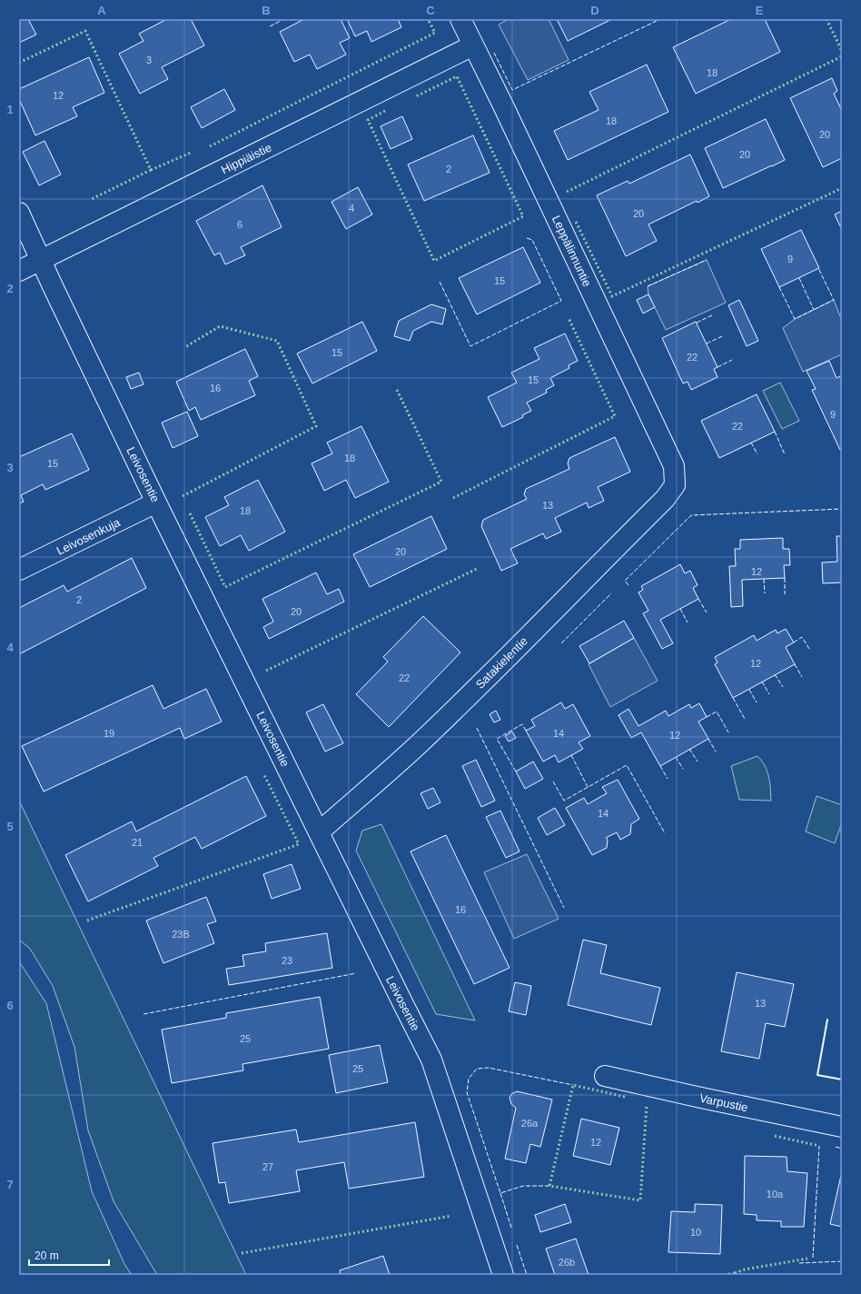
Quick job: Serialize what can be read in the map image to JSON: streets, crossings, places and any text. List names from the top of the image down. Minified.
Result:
{"streets":{"street":["Hippiäistie","Leppälinnuntie","Leivosentie","Leivosenkuja","Satakielentie","Varpustie"]},"crossings":[["Hippiäistie","Leppälinnuntie"],["Hippiäistie","Leivosentie"],["Leppälinnuntie","Satakielentie"],["Leivosentie","Leivosenkuja"],["Leivosentie","Satakielentie"]],"house_numbers":["3","18","12","18","20","20","2","4","20","6","9","15","15","22","15","16","9","22","18","15","13","18","20","12","2","20","12","22","19","14","12","14","21","16","23B","23","13","25","25","26a","12","27","10a","10","26b"],"scale_bar":"20 m","grid":{"columns":["A","B","C","D","E"],"rows":["1","2","3","4","5","6","7"]}}
